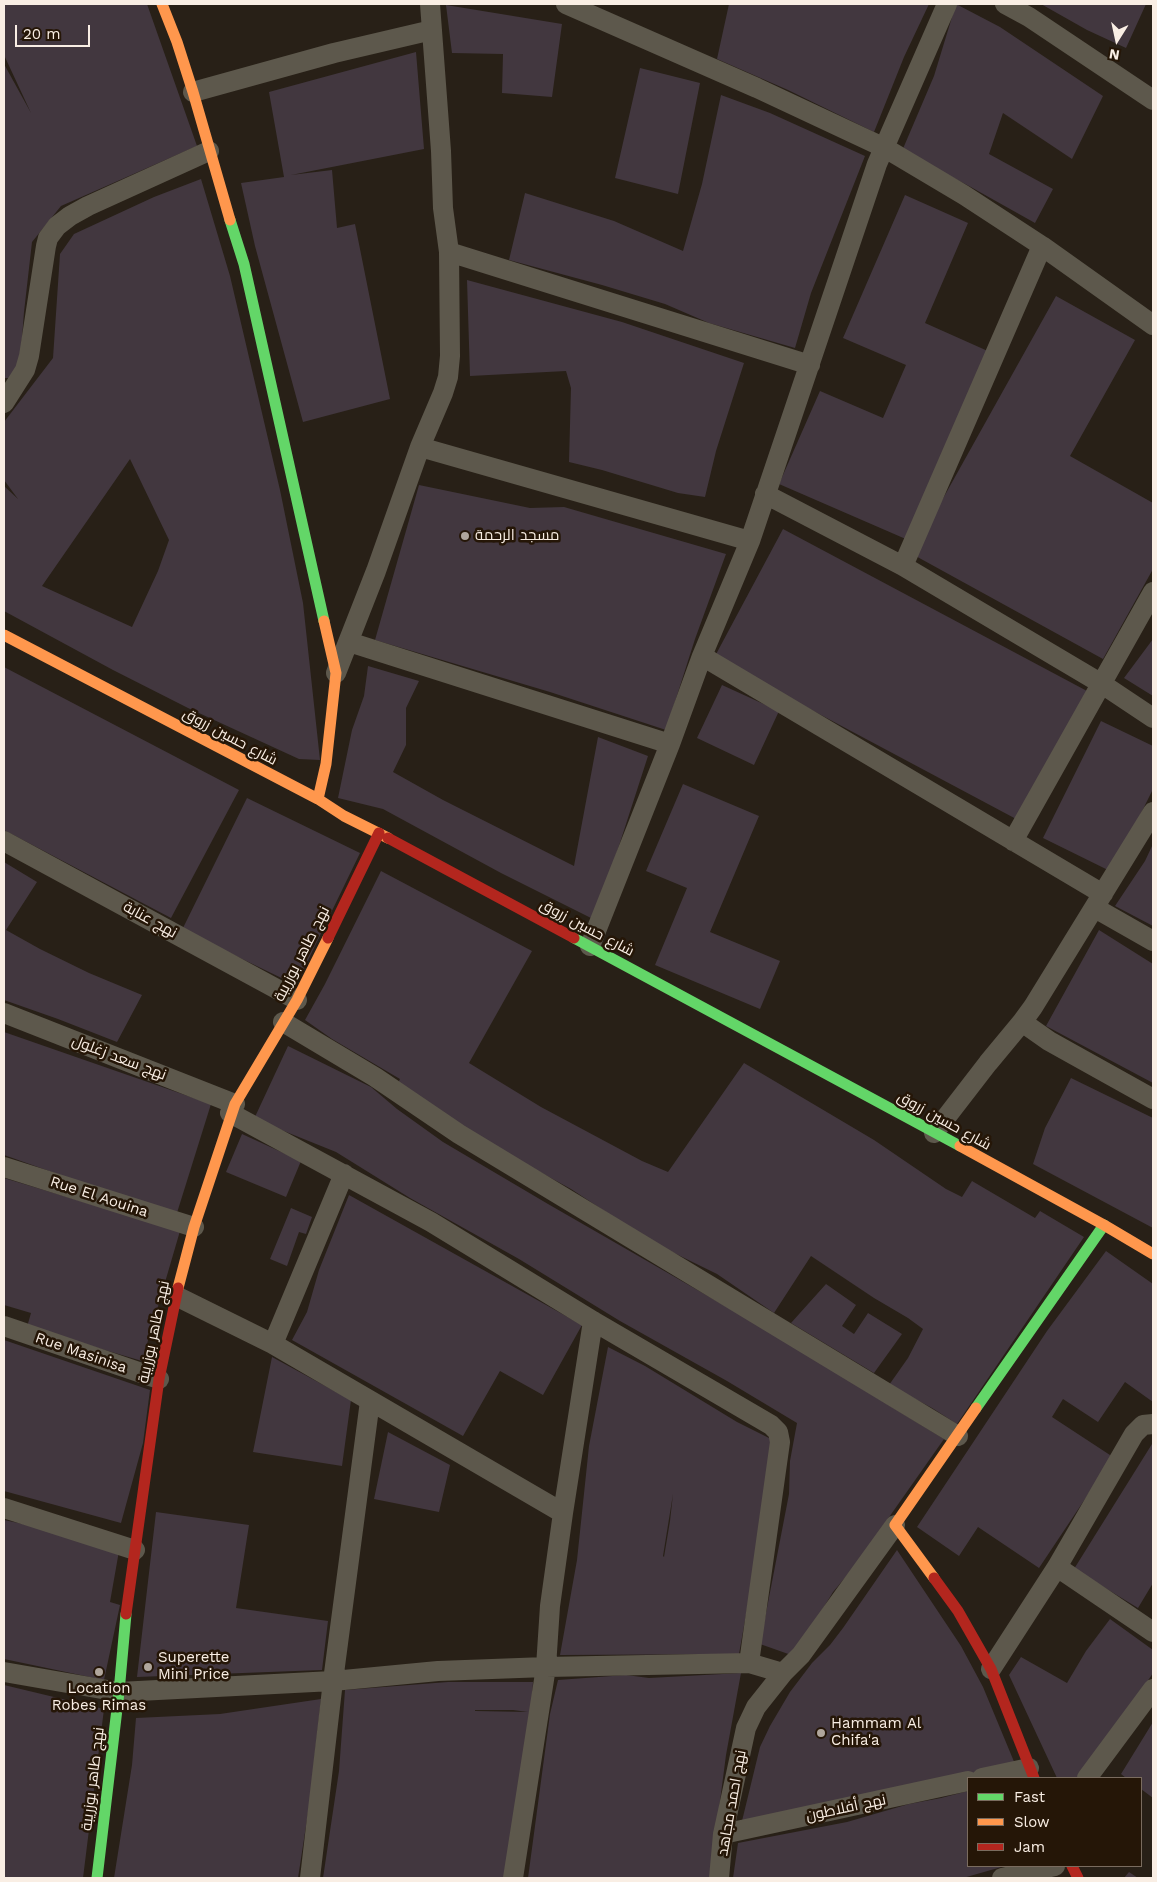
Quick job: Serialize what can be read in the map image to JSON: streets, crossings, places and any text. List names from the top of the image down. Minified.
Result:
{"streets":{"street":["شارع حسين زروق","نهج عنابة","نهج طاهر بوزريبة","نهج سعد زغلول","Rue El Aouina","Rue Masinisa","نهج احمد مجاهد","نهج أفلاطون"]},"crossings":[["شارع حسين زروق","نهج طاهر بوزريبة"],["نهج عنابة","نهج طاهر بوزريبة"],["نهج طاهر بوزريبة","نهج سعد زغلول"],["نهج طاهر بوزريبة","Rue El Aouina"],["نهج طاهر بوزريبة","Rue Masinisa"],["نهج احمد مجاهد","نهج أفلاطون"]],"places":["مسجد الرحمة","Superette Mini Price","Location Robes Rimas","Hammam Al Chifa'a"],"legend":["Fast","Slow","Jam"],"scale_bar":"20 m","north":"bottom"}
